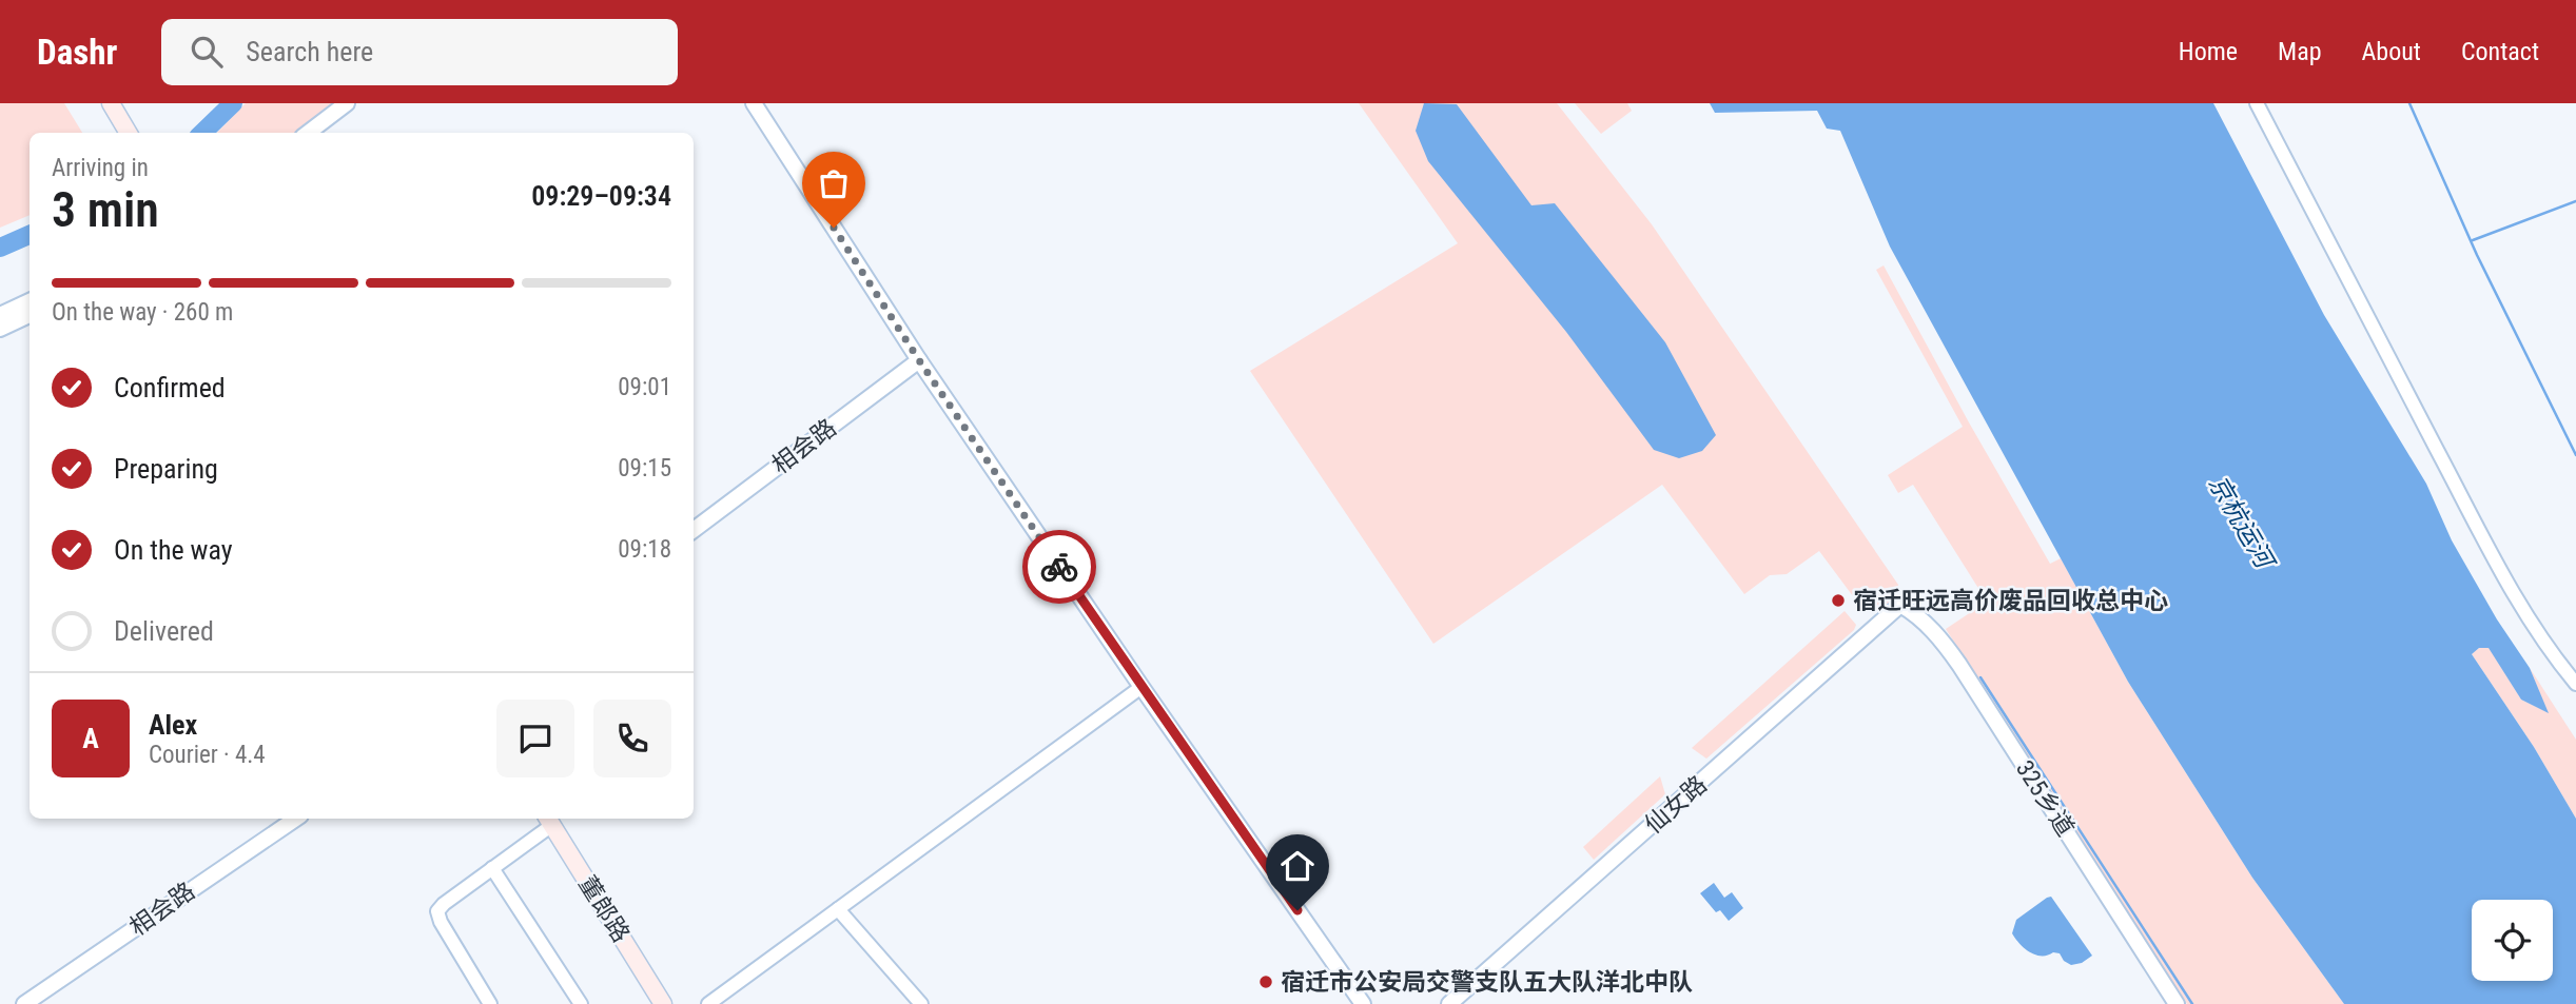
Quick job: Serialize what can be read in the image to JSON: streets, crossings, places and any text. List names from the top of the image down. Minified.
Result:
{"streets":{"main road":["董郎路"],"street":["相会路","325乡道","仙女路"]},"crossings":[["325乡道","仙女路"]],"water":["京杭运河"],"places":["宿迁旺远高价废品回收总中心","宿迁市公安局交警支队五大队洋北中队"],"page":{"header":"Dashr","search":"Search here","nav":["Home","Map","About","Contact"],"heading":["3 min","Arriving in","09:29–09:34"],"panel":["Alex","Courier · 4.4"],"bar":"On the way · 260 m","list":[["Confirmed","09:01"],["Preparing","09:15"],["On the way","09:18"],"Delivered"],"round":"A"}}
